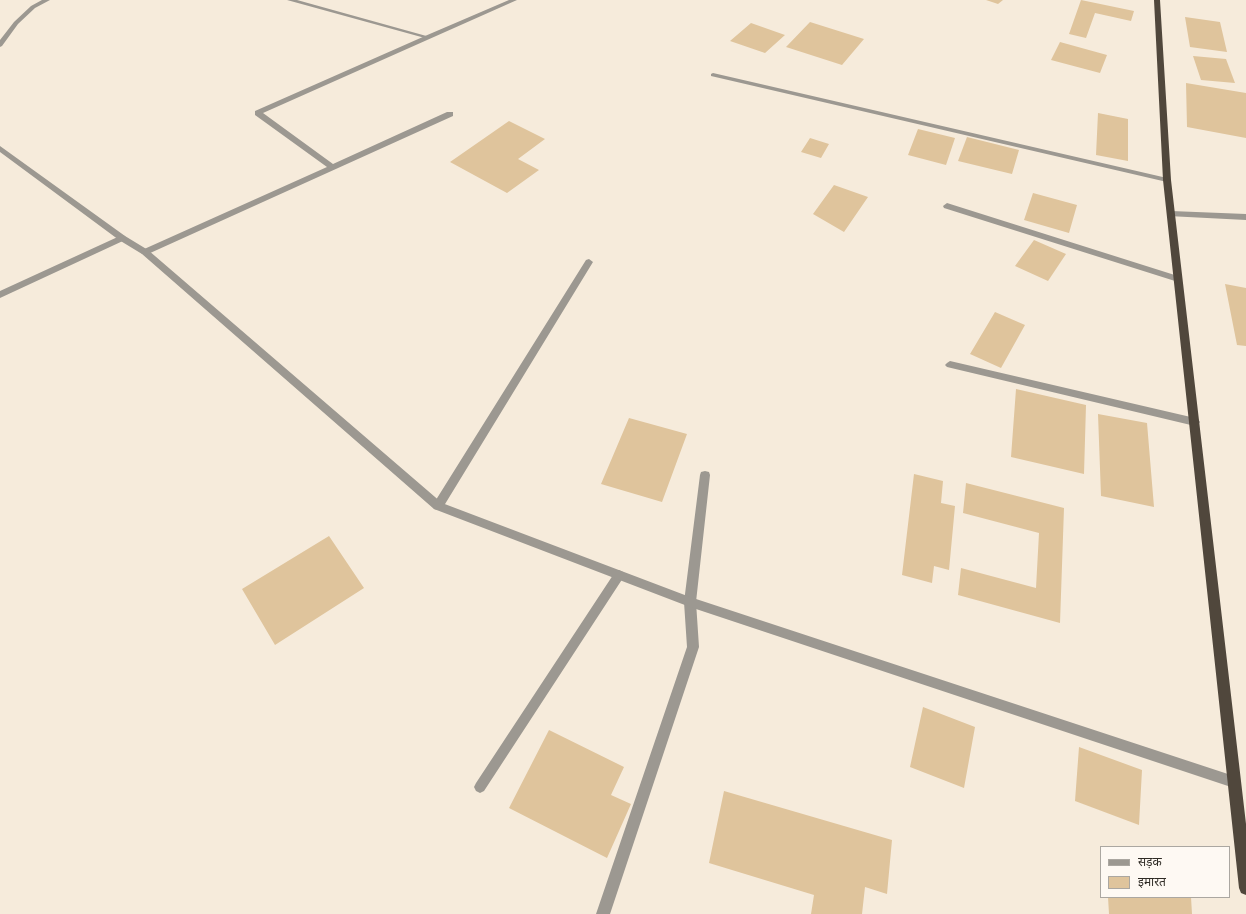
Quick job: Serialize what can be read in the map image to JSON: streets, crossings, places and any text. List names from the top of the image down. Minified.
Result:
{"legend":["सड़क","इमारत"]}
